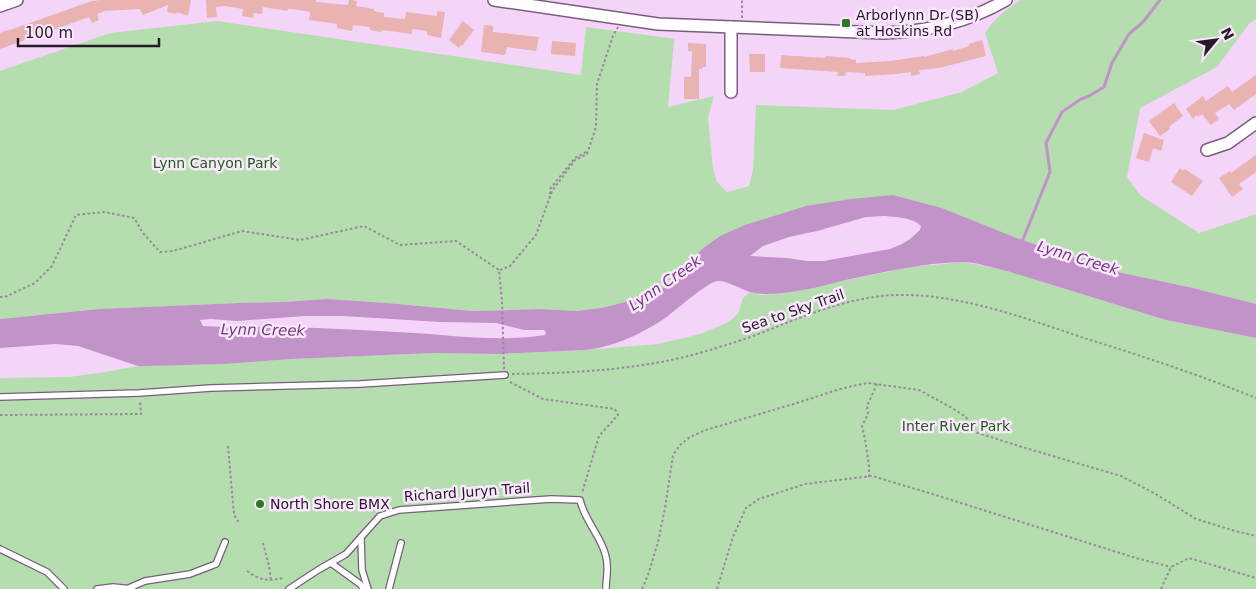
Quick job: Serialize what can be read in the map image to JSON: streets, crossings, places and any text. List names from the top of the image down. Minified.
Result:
{"streets":{"lane":["Richard Juryn Trail"],"path":["Sea to Sky Trail"]},"water":["Lynn Creek"],"parks":["Lynn Canyon Park","Inter River Park"],"places":{"transit":["Arborlynn Dr (SB) at Hoskins Rd"],"other":["North Shore BMX"]},"scale_bar":"100 m","north":"top right"}
